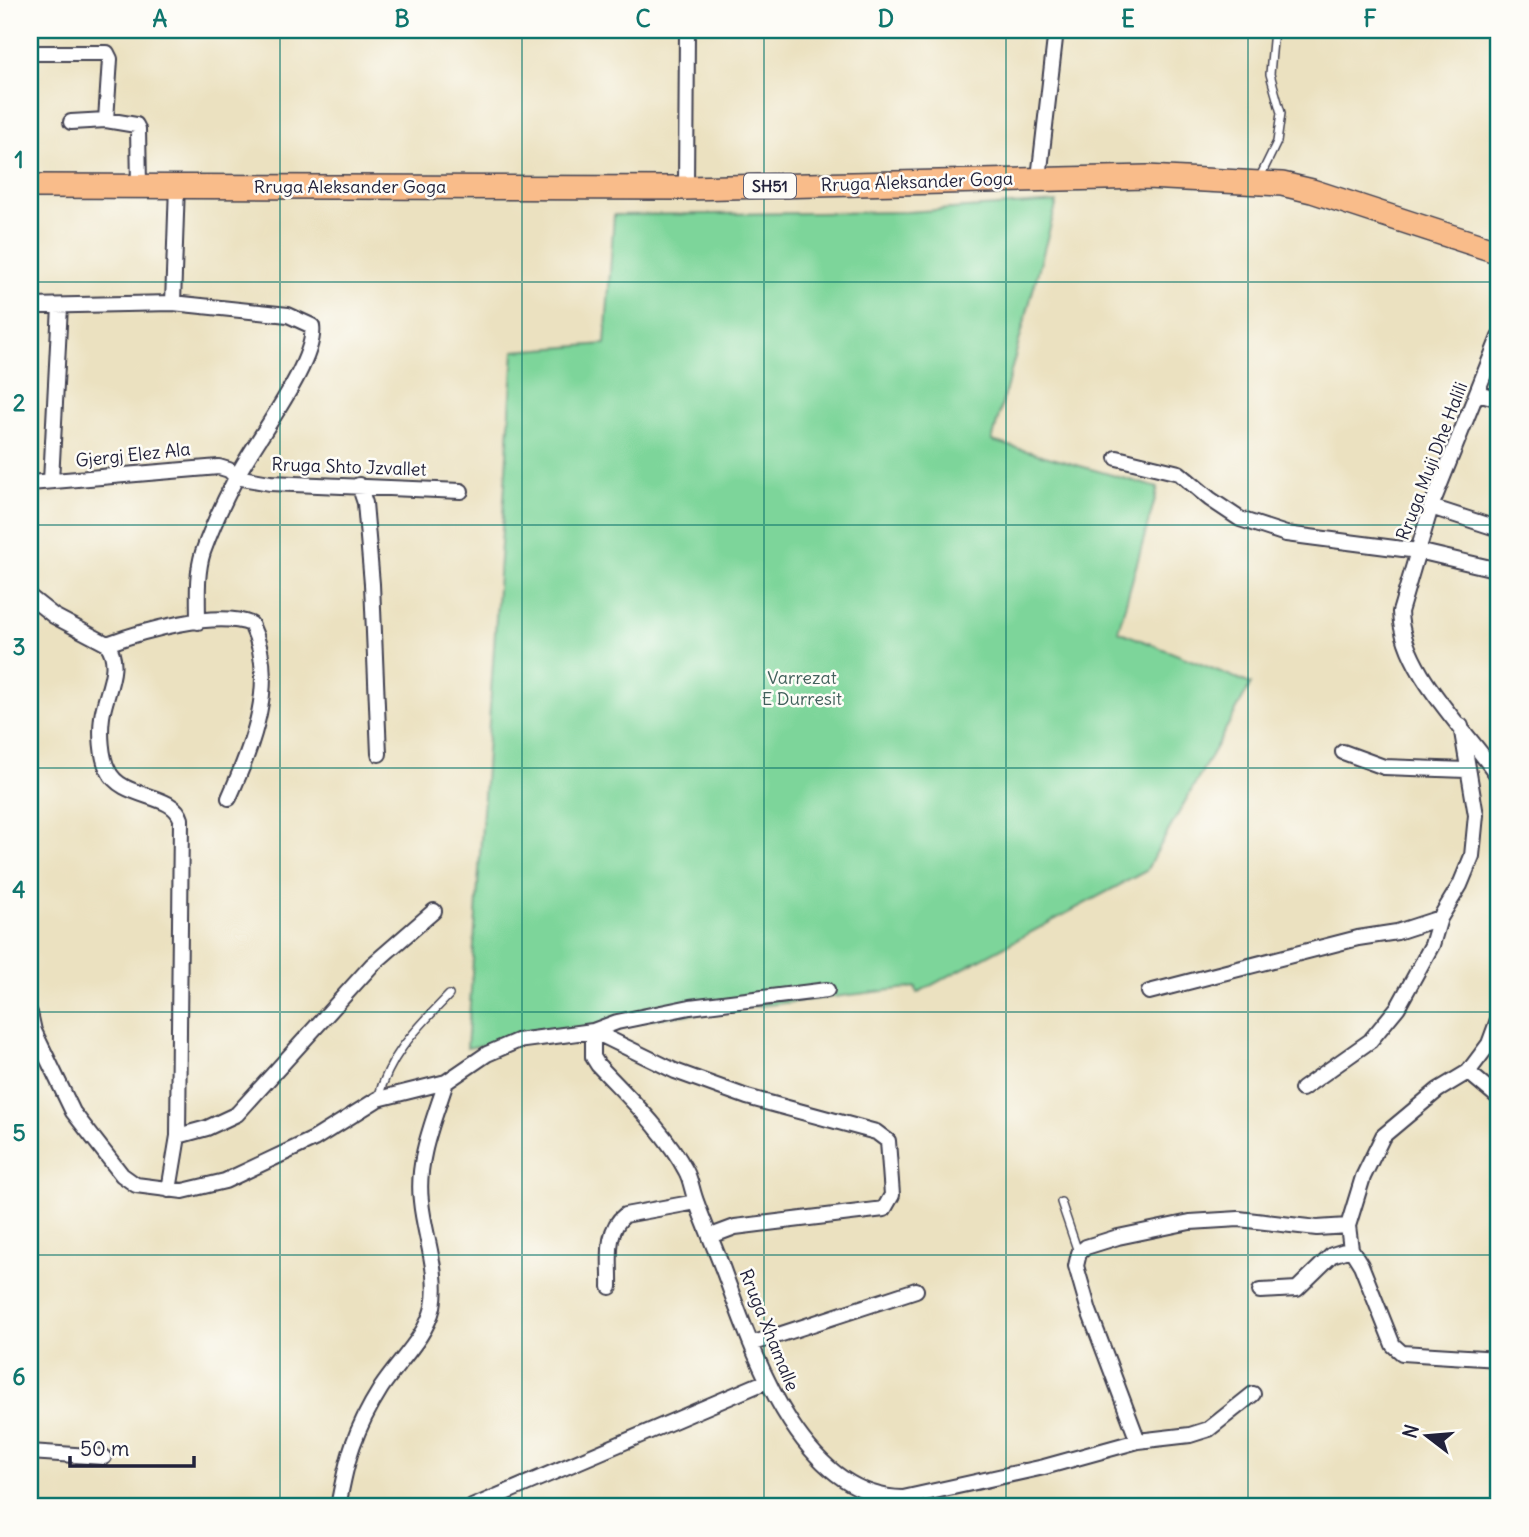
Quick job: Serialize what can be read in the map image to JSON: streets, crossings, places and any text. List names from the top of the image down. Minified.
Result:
{"streets":{"main road":["Rruga Aleksander Goga","SH51"],"street":["Gjergj Elez Ala","Rruga Muji Dhe Halili","Rruga Shto Jzvallet","Rruga Xhamalle"]},"crossings":[["Gjergj Elez Ala","Rruga Shto Jzvallet"]],"parks":["Varrezat E Durresit"],"scale_bar":"50 m","north":"left","grid":{"columns":["A","B","C","D","E","F"],"rows":["1","2","3","4","5","6"]}}
